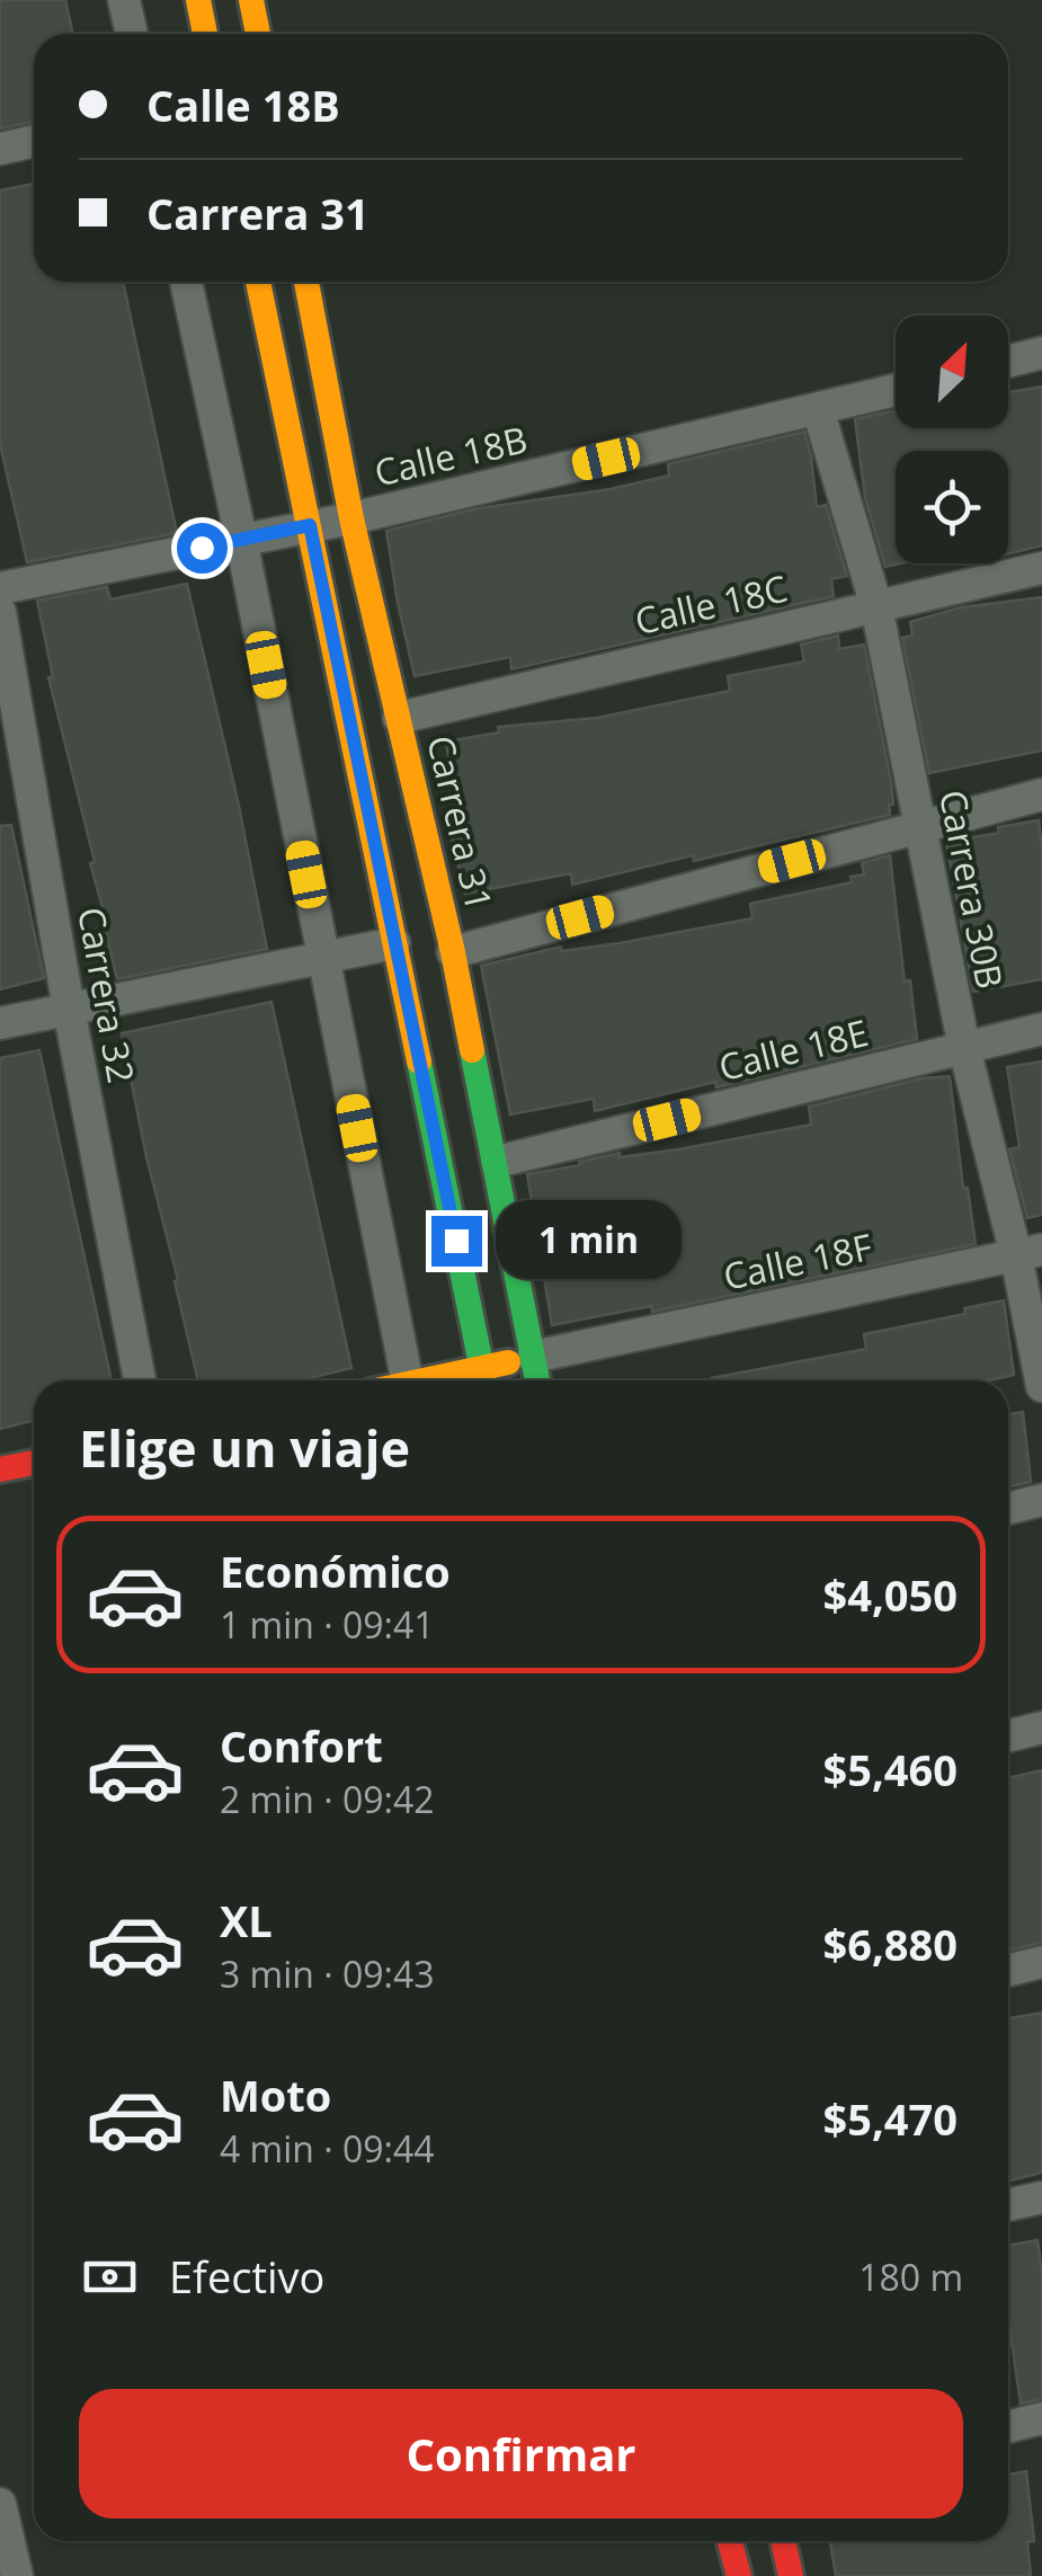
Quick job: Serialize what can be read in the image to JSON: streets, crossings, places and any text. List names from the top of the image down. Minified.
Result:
{"streets":{"main road":["Carrera 31","Calle 18F"],"street":["Calle 18B","Calle 18C","Carrera 30B","Carrera 32","Calle 18E"]},"crossings":[["Calle 18B","Carrera 31"],["Calle 18B","Carrera 30B"],["Calle 18C","Carrera 31"],["Calle 18C","Carrera 30B"],["Carrera 31","Calle 18E"],["Carrera 31","Calle 18F"],["Carrera 30B","Calle 18E"],["Carrera 30B","Calle 18F"]],"north":"top right","page":{"banner":["Calle 18B","Carrera 31"],"bubble":"1 min","heading":"Elige un viaje","list":[{"name":"Económico","note":"1 min · 09:41","value":"$4,050"},{"name":"Confort","note":"2 min · 09:42","value":"$5,460"},{"name":"XL","note":"3 min · 09:43","value":"$6,880"},{"name":"Moto","note":"4 min · 09:44","value":"$5,470"}],"pay":["Efectivo","180 m"],"buttons":"Confirmar"}}
